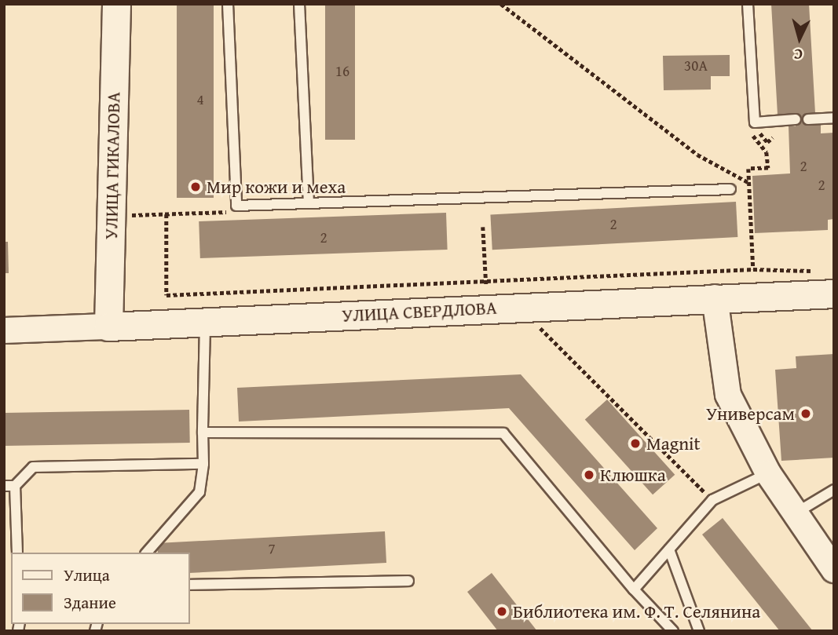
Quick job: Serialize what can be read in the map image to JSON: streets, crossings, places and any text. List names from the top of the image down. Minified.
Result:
{"streets":{"main road":["УЛИЦА ГИКАЛОВА","УЛИЦА СВЕРДЛОВА"]},"crossings":[["УЛИЦА ГИКАЛОВА","УЛИЦА СВЕРДЛОВА"]],"places":["Мир кожи и меха","Универсам","Magnit","Клюшка","Библиотека им. Ф. Т. Селянина"],"house_numbers":["30А","16","4","2","2","2","2","7"],"legend":["Улица","Здание"],"north":"bottom"}
